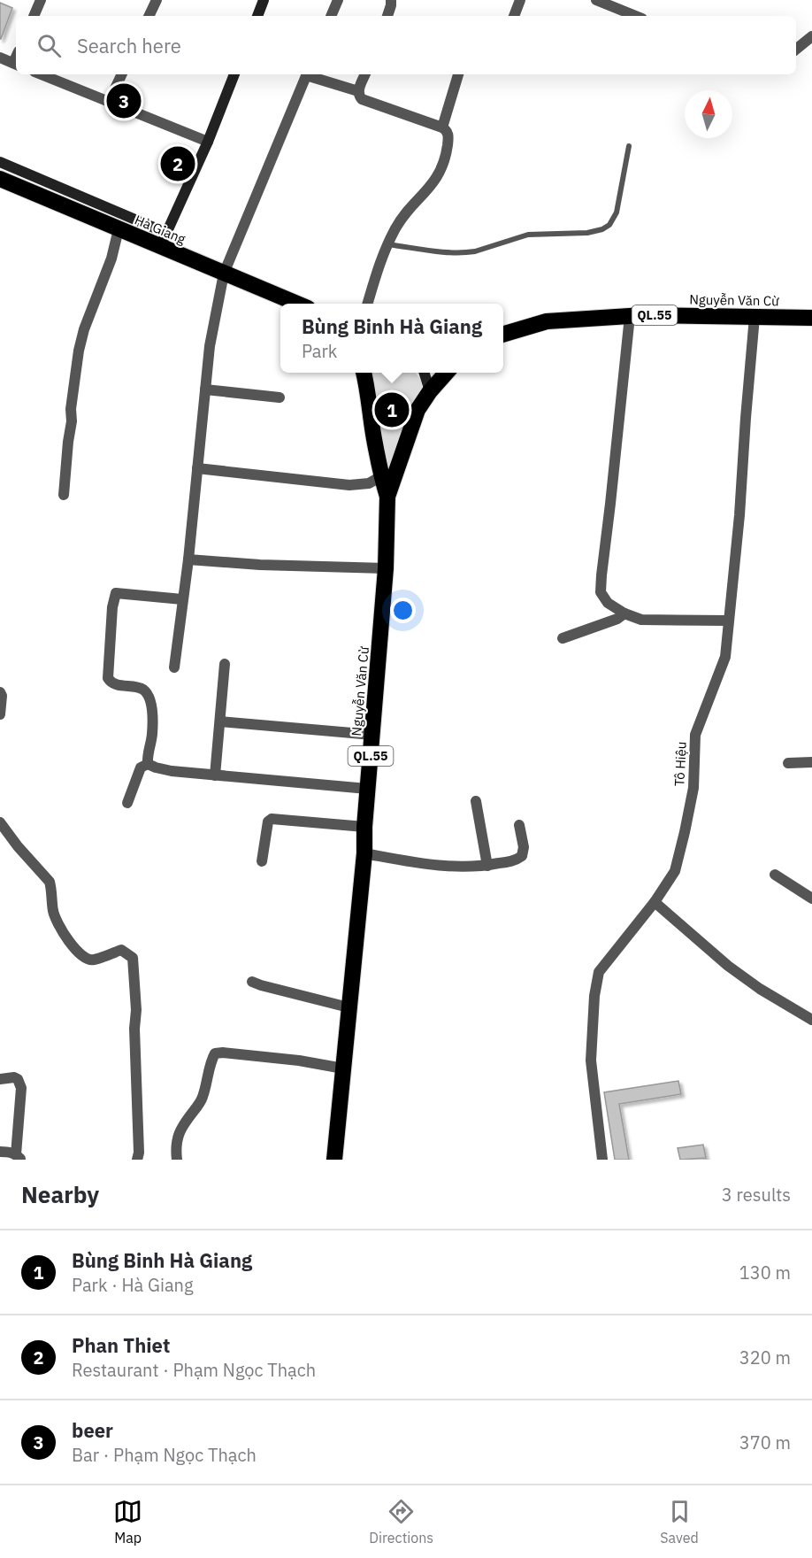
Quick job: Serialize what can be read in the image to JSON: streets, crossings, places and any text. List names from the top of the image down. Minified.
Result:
{"streets":{"highway":["Hà Giang","Nguyễn Văn Cừ","QL.55"],"street":["Tô Hiệu"]},"crossings":[["Nguyễn Văn Cừ","Tô Hiệu"]],"north":"top","page":{"search":"Search here","pins":["3","2","1"],"popup":["Bùng Binh Hà Giang","Park"],"heading":["Nearby","3 results"],"list":[{"mark":"1","name":"Bùng Binh Hà Giang","note":"Park · Hà Giang","value":"130 m"},{"mark":"2","name":"Phan Thiet","note":"Restaurant · Phạm Ngọc Thạch","value":"320 m"},{"mark":"3","name":"beer","note":"Bar · Phạm Ngọc Thạch","value":"370 m"}],"nav":["Map","Directions","Saved"]}}
